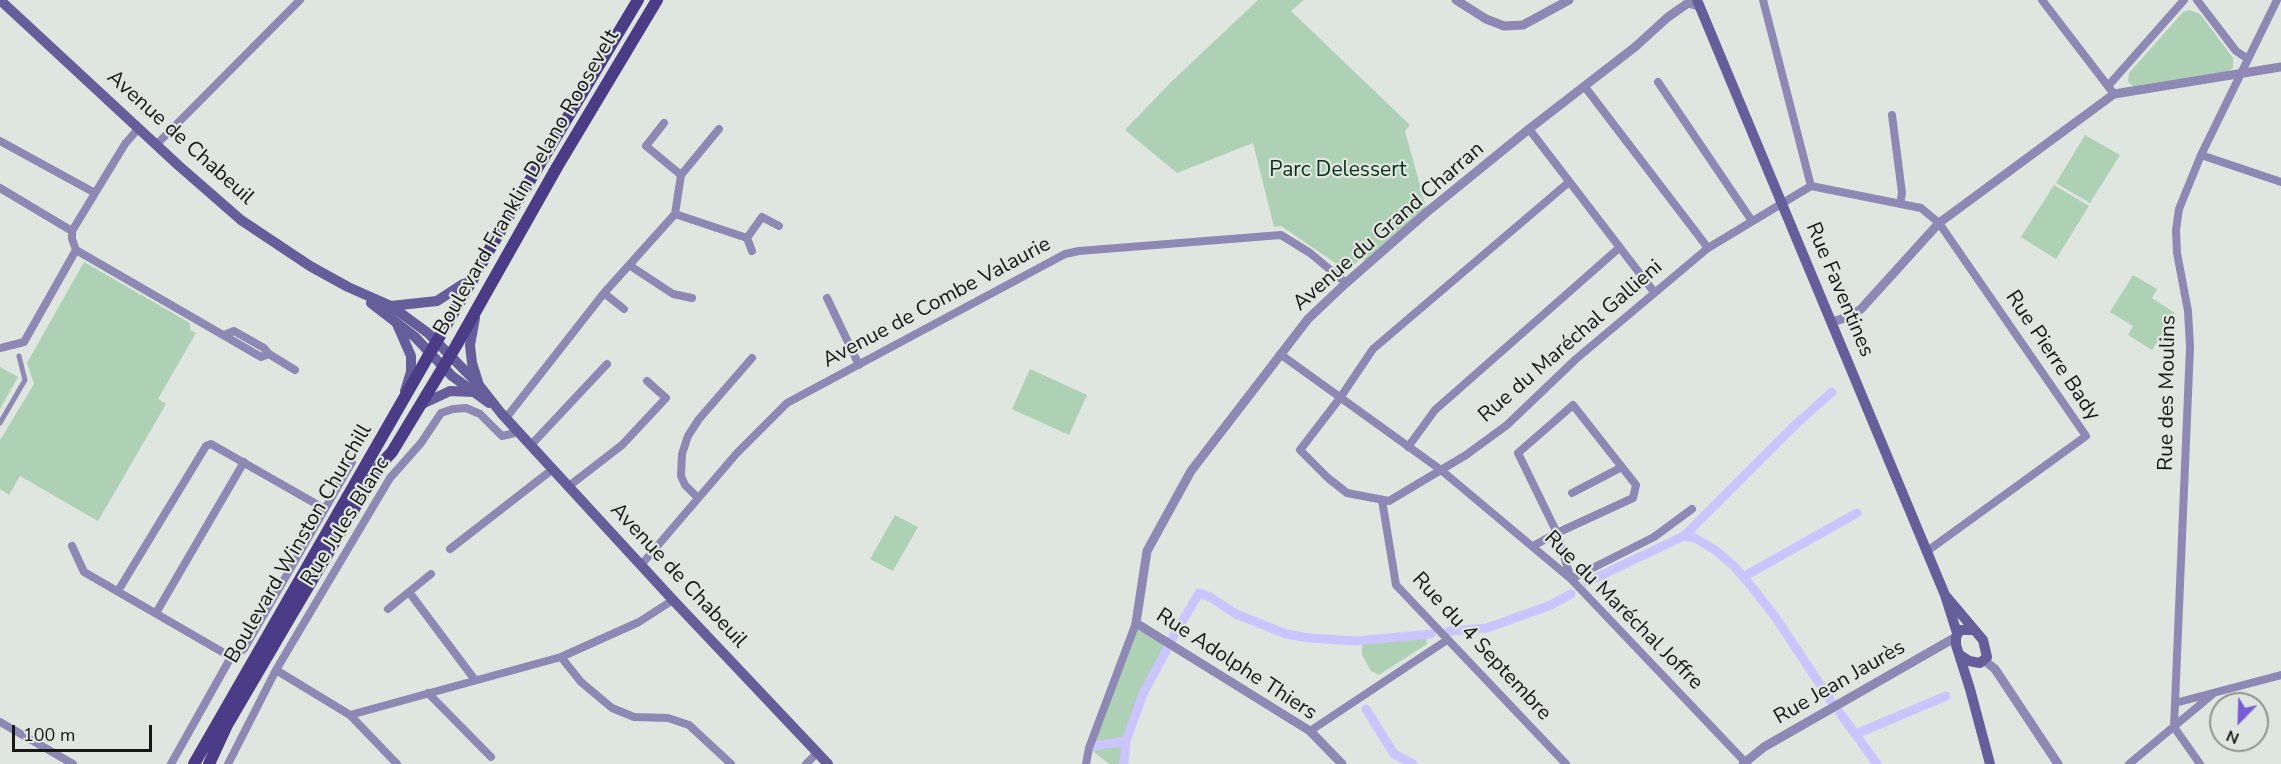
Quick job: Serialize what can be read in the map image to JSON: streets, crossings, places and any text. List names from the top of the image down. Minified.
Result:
{"streets":{"main road":["Avenue de Chabeuil","Boulevard Franklin Delano Roosevelt","Rue Faventines","Boulevard Winston Churchill"],"street":["Avenue du Grand Charran","Avenue de Combe Valaurie","Rue du Maréchal Gallieni","Rue Pierre Bady","Rue des Moulins","Rue Jules Blanc","Rue du Maréchal Joffre","Rue du 4 Septembre","Rue Adolphe Thiers","Rue Jean Jaurès"]},"crossings":[["Avenue de Chabeuil","Boulevard Franklin Delano Roosevelt"],["Avenue de Chabeuil","Avenue de Combe Valaurie"],["Avenue de Chabeuil","Rue Jules Blanc"],["Avenue de Chabeuil","Boulevard Winston Churchill"],["Boulevard Franklin Delano Roosevelt","Boulevard Winston Churchill"],["Avenue du Grand Charran","Avenue de Combe Valaurie"],["Avenue du Grand Charran","Rue du Maréchal Joffre"],["Avenue du Grand Charran","Rue Adolphe Thiers"],["Rue Faventines","Rue du Maréchal Gallieni"],["Rue Faventines","Rue Pierre Bady"],["Rue Faventines","Rue Jean Jaurès"],["Rue du Maréchal Gallieni","Rue du Maréchal Joffre"],["Rue du Maréchal Gallieni","Rue du 4 Septembre"],["Rue du Maréchal Joffre","Rue Jean Jaurès"]],"parks":["Parc Delessert"],"scale_bar":"100 m","north":"bottom left"}
